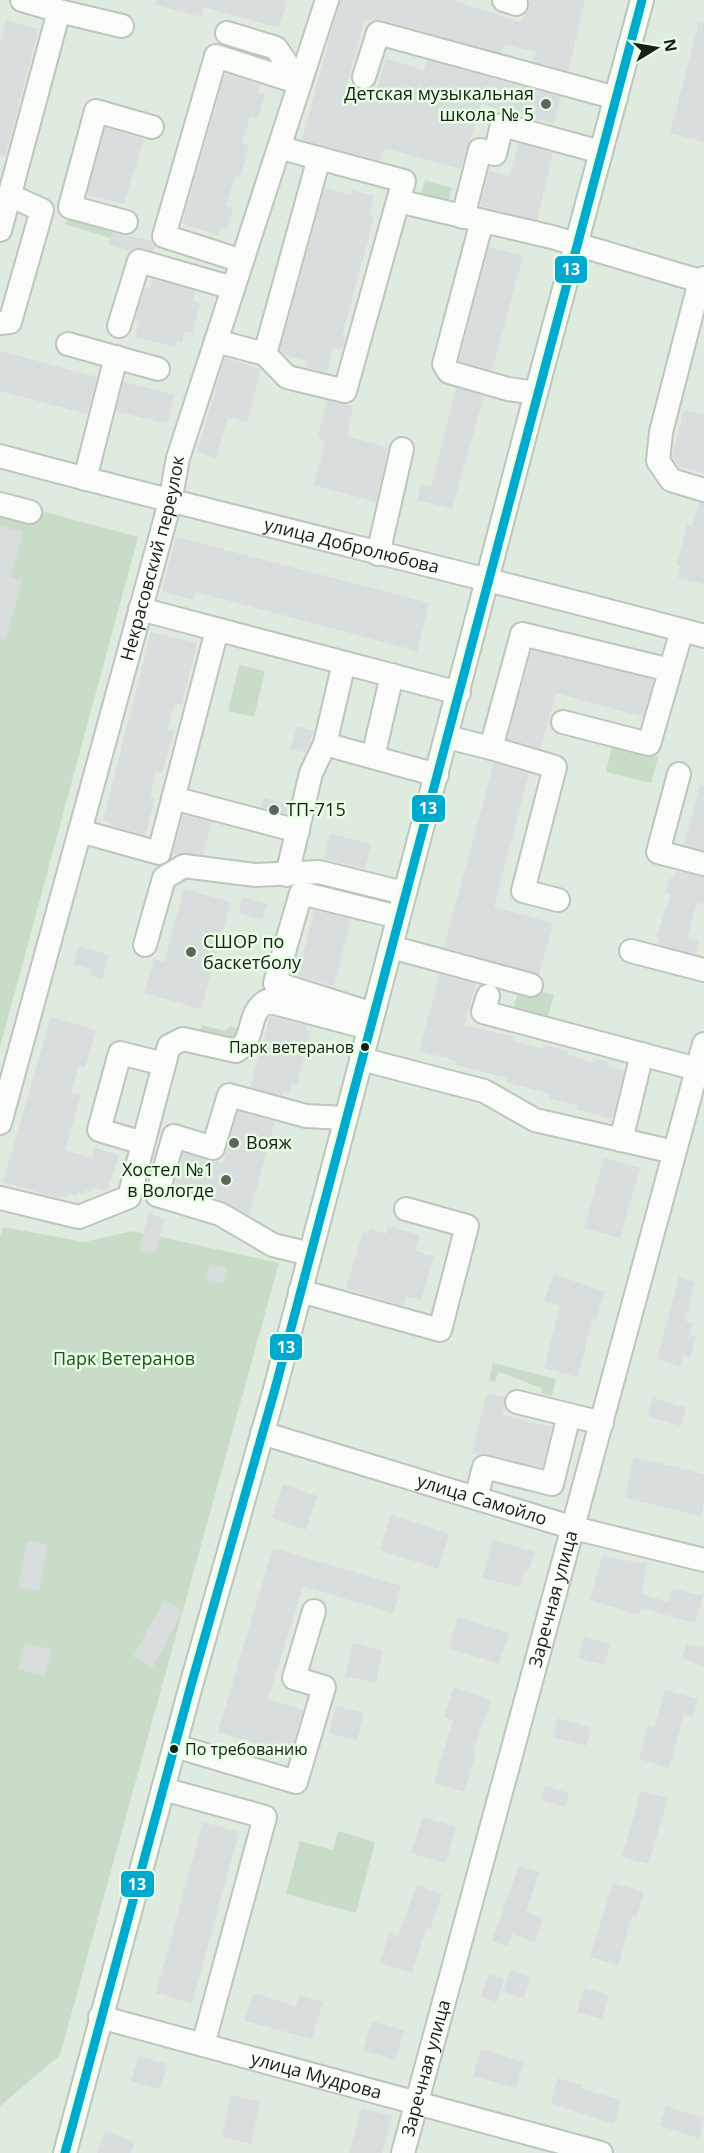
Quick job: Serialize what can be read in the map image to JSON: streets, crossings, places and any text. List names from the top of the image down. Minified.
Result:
{"streets":{"street":["улица Добролюбова","Некрасовский переулок","улица Самойло","Заречная улица","улица Мудрова"]},"crossings":[["улица Добролюбова","Некрасовский переулок"],["улица Самойло","Заречная улица"],["Заречная улица","улица Мудрова"]],"parks":["Парк Ветеранов"],"places":["Детская музыкальная школа № 5","ТП-715","СШОР по баскетболу","Парк ветеранов","Вояж","Хостел №1 в Вологде","По требованию"],"lines":["transit line 13"],"north":"right"}
